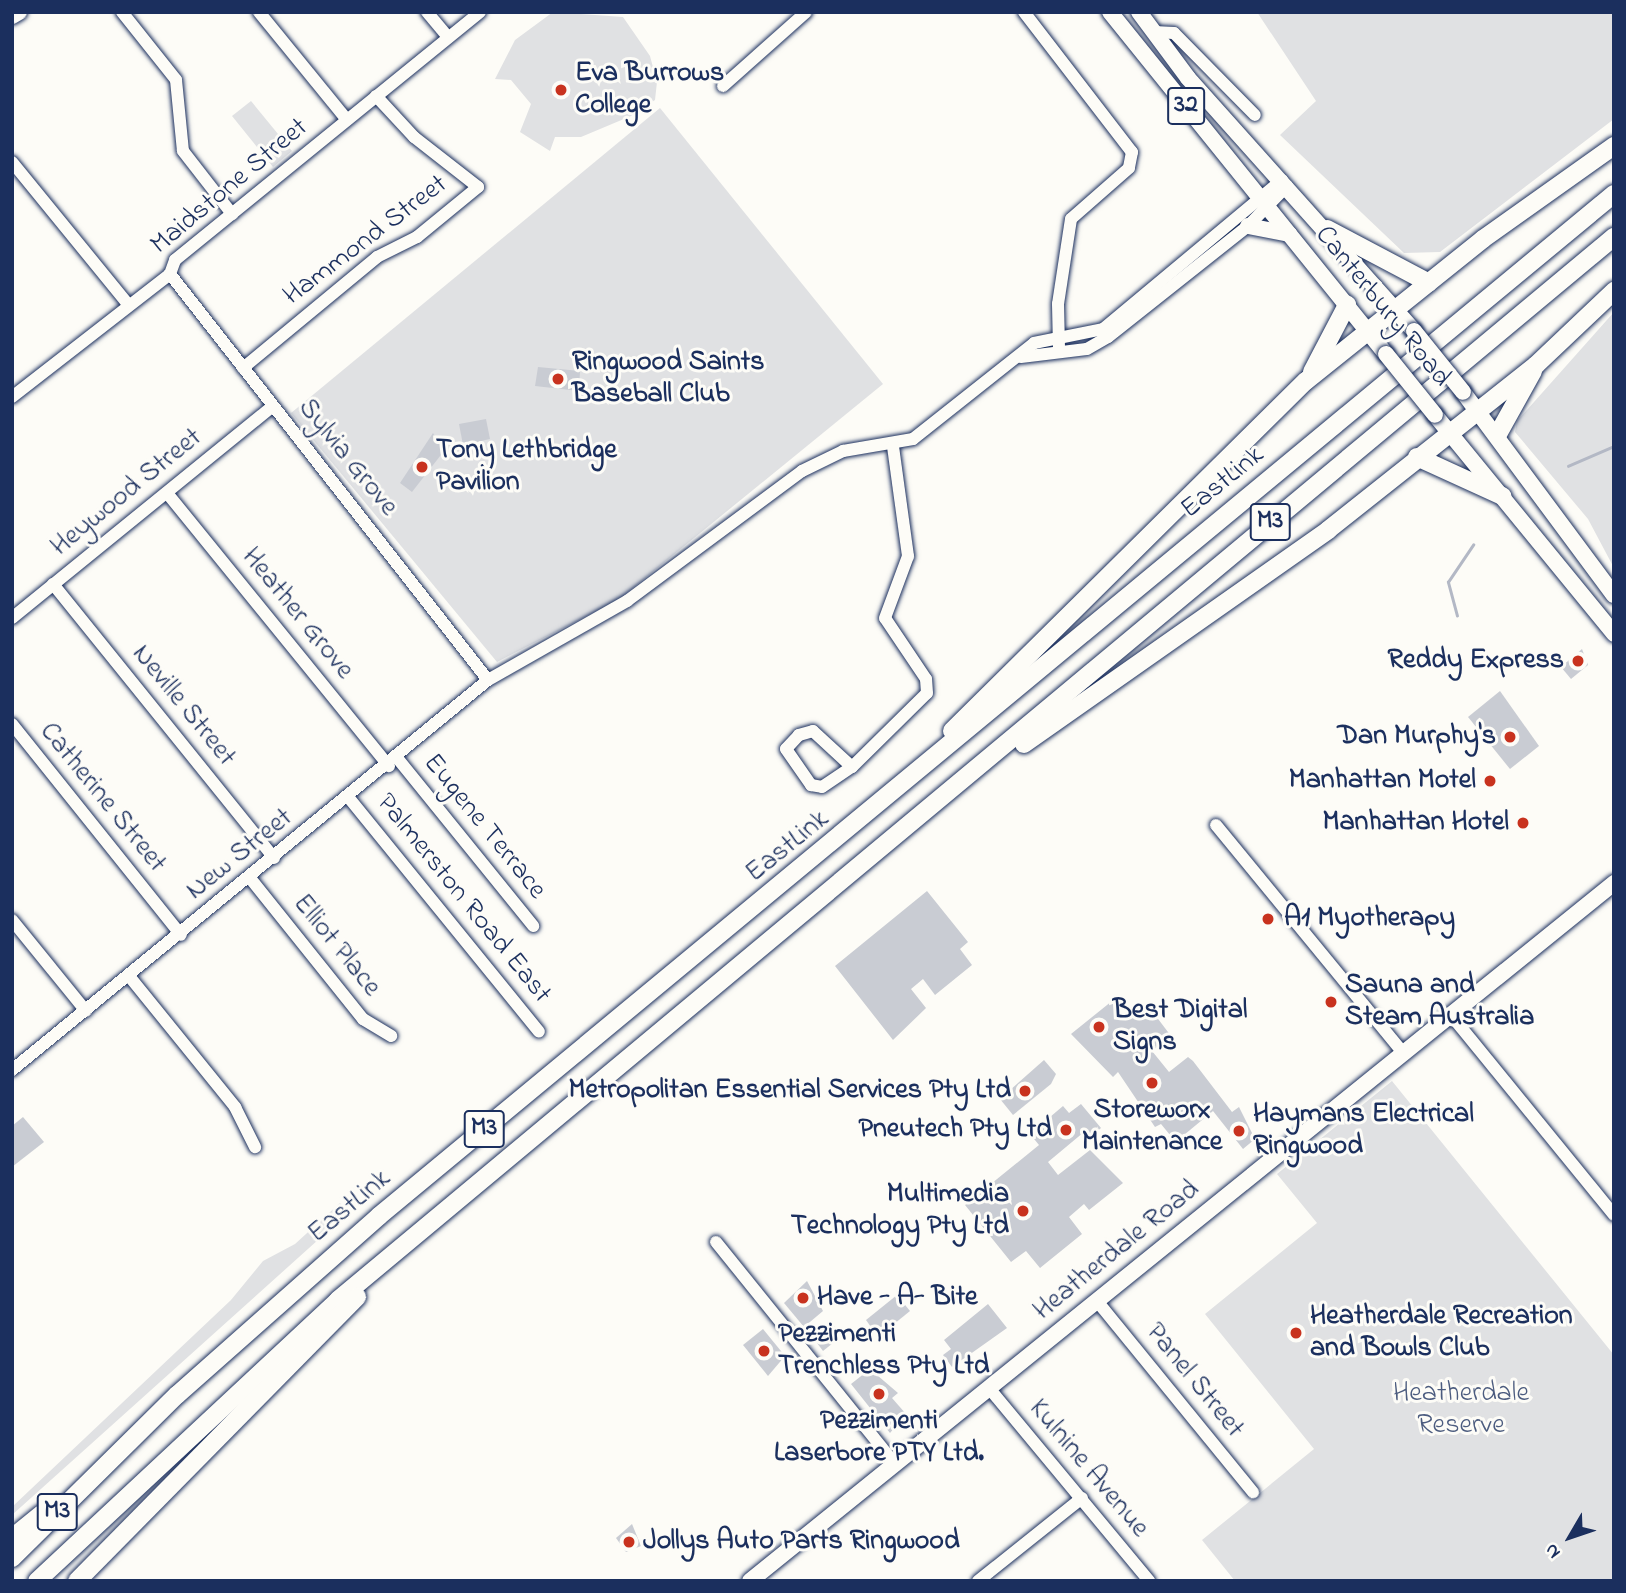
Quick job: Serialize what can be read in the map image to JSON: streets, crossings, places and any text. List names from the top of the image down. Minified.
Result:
{"streets":{"highway":["EastLink","M3"],"main road":["32","Canterbury Road","Heatherdale Road"],"street":["Maidstone Street","Hammond Street","Sylvia Grove","Heywood Street","Heather Grove","Neville Street","Catherine Street","Eugene Terrace","New Street","Palmerston Road East","Elliot Place","Panel Street","Kulnine Avenue"]},"crossings":[["Maidstone Street","Hammond Street"],["Maidstone Street","Sylvia Grove"],["Hammond Street","Sylvia Grove"],["Sylvia Grove","Heywood Street"],["Sylvia Grove","New Street"],["Heywood Street","Heather Grove"],["Heywood Street","Neville Street"],["Heather Grove","Eugene Terrace"],["Heather Grove","New Street"],["Neville Street","New Street"],["Catherine Street","New Street"],["Eugene Terrace","New Street"],["New Street","Palmerston Road East"],["New Street","Elliot Place"],["Heatherdale Road","Panel Street"],["Heatherdale Road","Kulnine Avenue"]],"parks":["Heatherdale Reserve"],"places":["Eva Burrows College","Ringwood Saints Baseball Club","Tony Lethbridge Pavilion","Reddy Express","Dan Murphy's","Manhattan Motel","Manhattan Hotel","A1 Myotherapy","Sauna and Steam Australia","Best Digital Signs","Storeworx Maintenance","Metropolitan Essential Services Pty Ltd","Pneutech Pty Ltd","Haymans Electrical Ringwood","Multimedia Technology Pty Ltd","Have - A- Bite","Heatherdale Recreation and Bowls Club","Pezzimenti Trenchless Pty Ltd","Pezzimenti Laserbore PTY Ltd.","Jollys Auto Parts Ringwood"],"north":"bottom left"}
